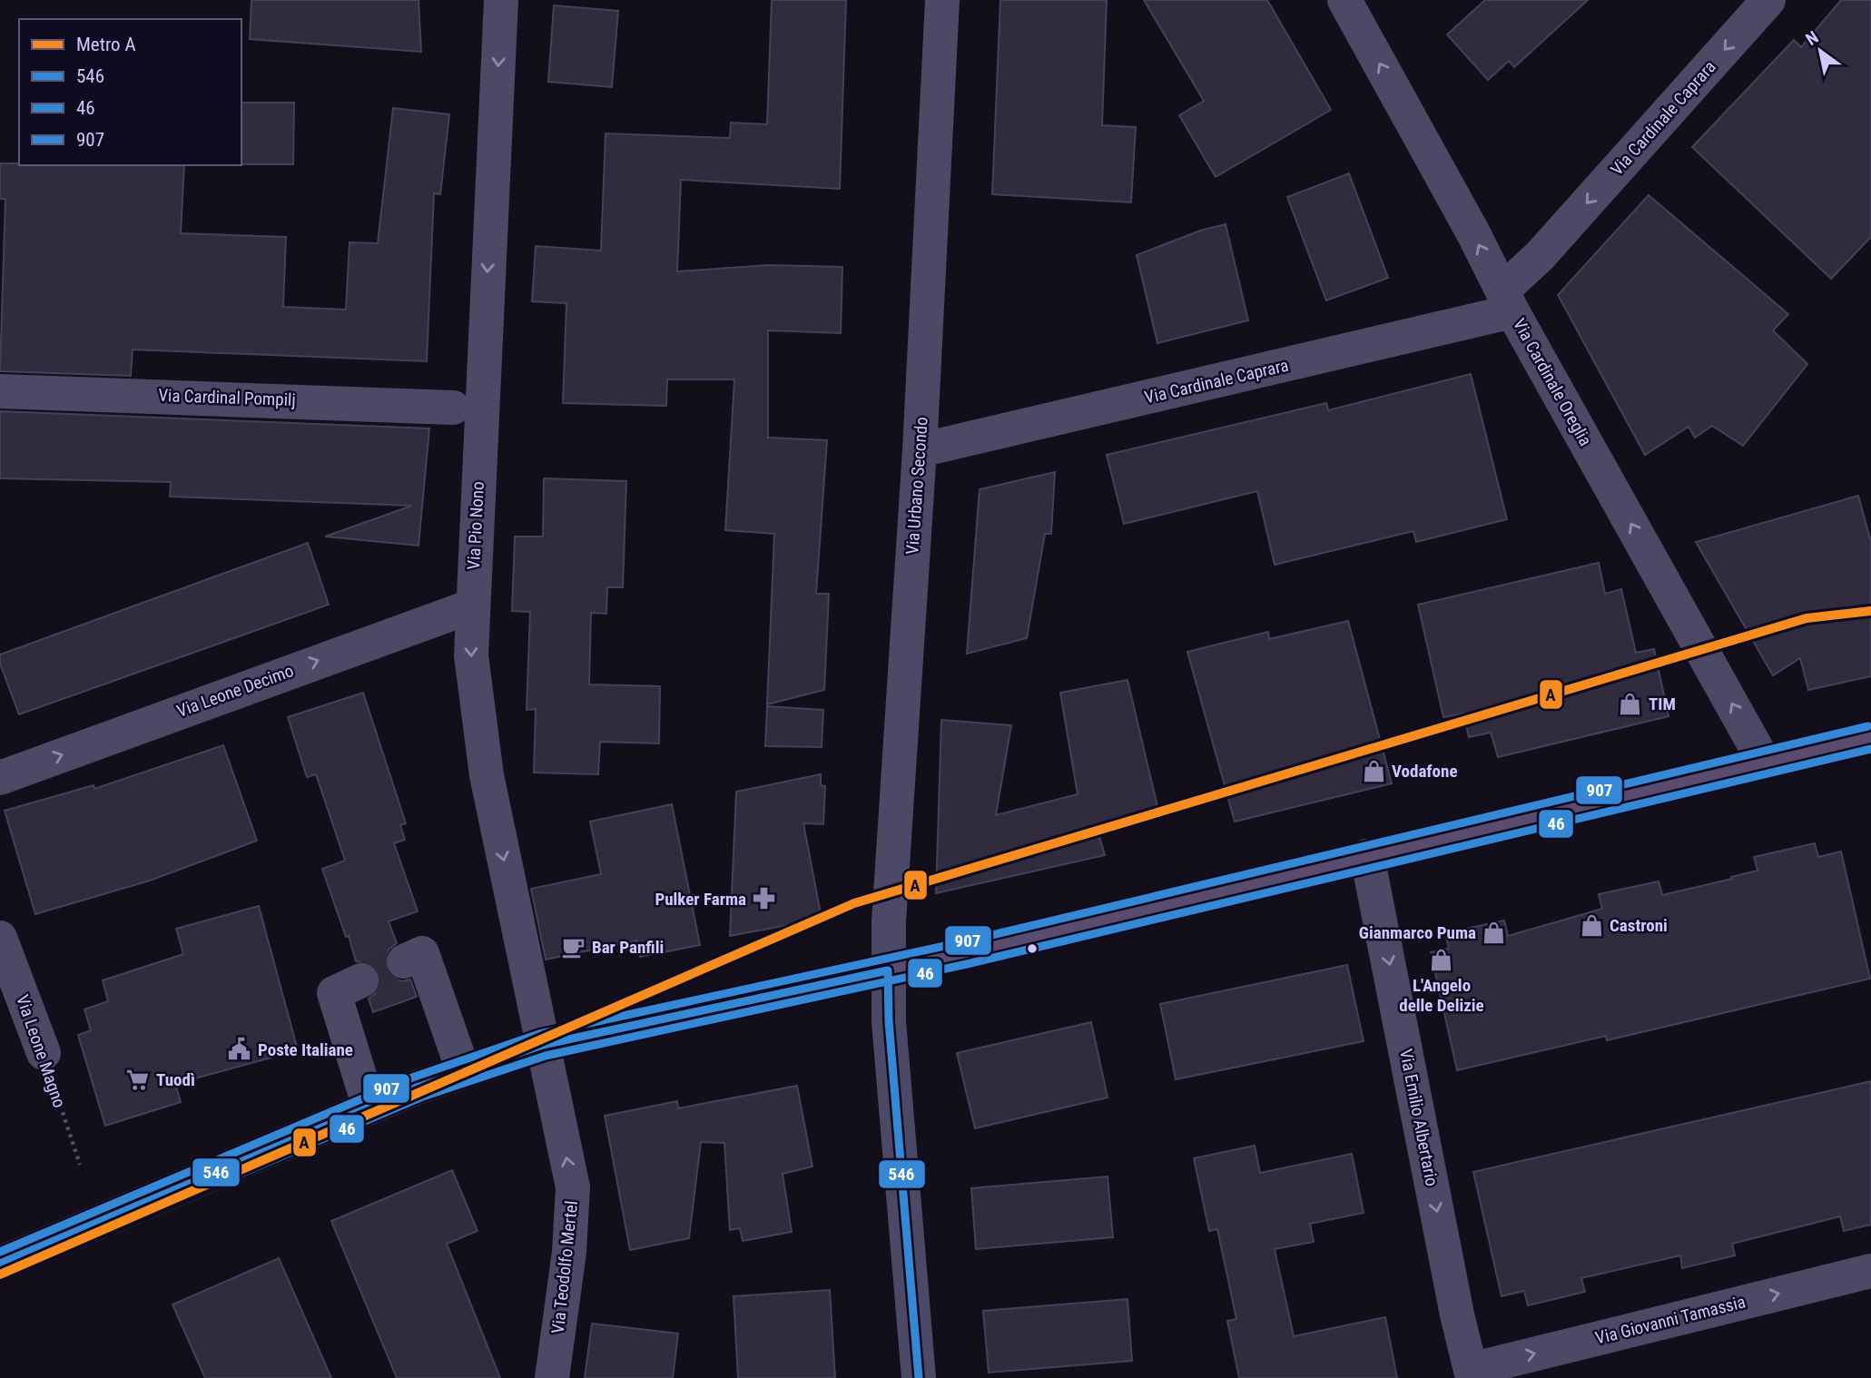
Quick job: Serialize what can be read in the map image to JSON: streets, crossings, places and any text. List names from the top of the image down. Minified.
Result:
{"streets":{"street":["Via Cardinale Caprara","Via Cardinale Oreglia","Via Cardinal Pompilj","Via Urbano Secondo","Via Pio Nono","Via Leone Decimo","Via Leone Magno","Via Emilio Albertario","Via Teodolfo Mertel","Via Giovanni Tamassia"]},"crossings":[["Via Cardinale Caprara","Via Cardinale Oreglia"],["Via Cardinale Caprara","Via Urbano Secondo"],["Via Pio Nono","Via Leone Decimo"],["Via Pio Nono","Via Teodolfo Mertel"],["Via Emilio Albertario","Via Giovanni Tamassia"]],"one_way":["Via Cardinale Caprara","Via Cardinale Oreglia","Via Pio Nono","Via Leone Decimo","Via Emilio Albertario","Via Teodolfo Mertel","Via Giovanni Tamassia"],"places":{"shop":["TIM","Vodafone","Castroni","Gianmarco Puma","L'Angelo delle Delizie"],"pharmacy":["Pulker Farma"],"cafe":["Bar Panfili"],"public building":["Poste Italiane"],"supermarket":["Tuodì"]},"lines":["metro line A","transit line 907","transit line 46","transit line 546"],"legend":["Metro A","546","46","907"],"north":"top left"}
